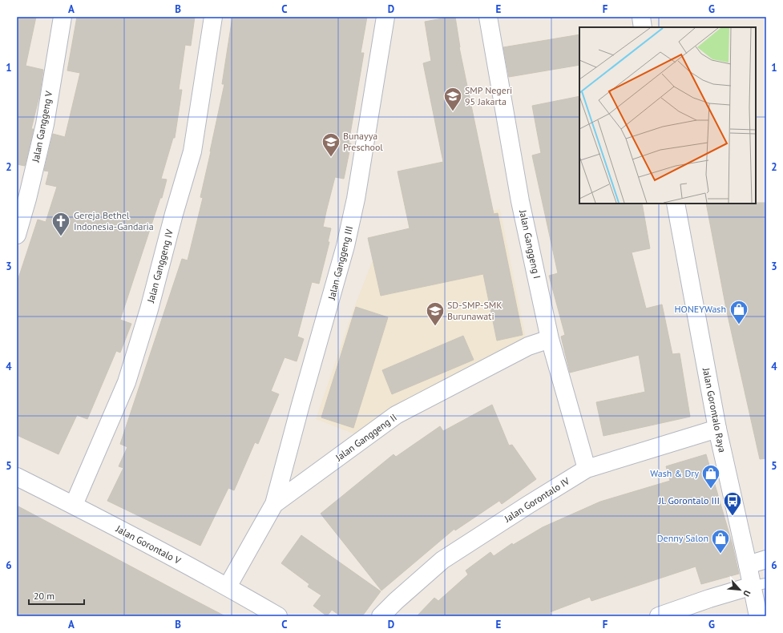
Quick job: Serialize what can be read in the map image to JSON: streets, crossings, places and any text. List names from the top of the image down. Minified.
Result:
{"streets":{"street":["Jalan Ganggeng V","Jalan Ganggeng I","Jalan Ganggeng III","Jalan Ganggeng IV","Jalan Gorontalo Raya","Jalan Ganggeng II","Jalan Gorontalo IV","Jalan Gorontalo V"]},"crossings":[["Jalan Ganggeng I","Jalan Ganggeng II"],["Jalan Ganggeng I","Jalan Gorontalo IV"],["Jalan Ganggeng III","Jalan Ganggeng II"],["Jalan Ganggeng IV","Jalan Gorontalo V"],["Jalan Gorontalo Raya","Jalan Gorontalo IV"],["Jalan Ganggeng II","Jalan Gorontalo V"]],"places":{"school or university":["SMP Negeri 95 Jakarta","Bunayya Preschool","SD-SMP-SMK Burunawati"],"church":["Gereja Bethel Indonesia-Gandaria"],"shop":["HONEYWash","Wash & Dry","Denny Salon"],"bus stop":["Jl. Gorontalo III"]},"scale_bar":"20 m","north":"bottom right","grid":{"columns":["A","B","C","D","E","F","G"],"rows":["1","2","3","4","5","6"]}}
